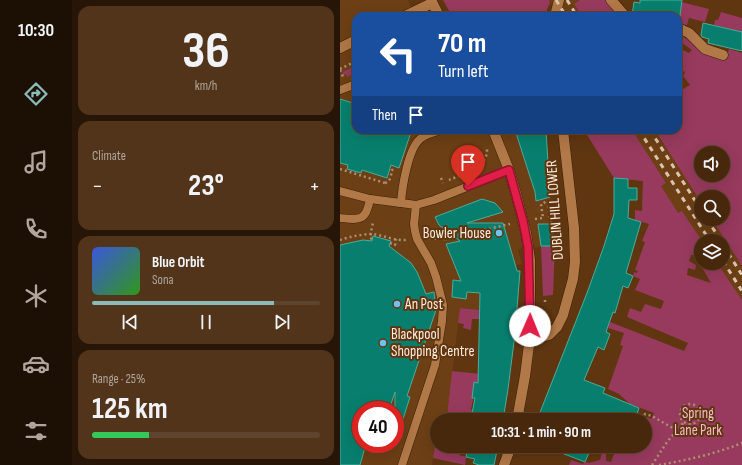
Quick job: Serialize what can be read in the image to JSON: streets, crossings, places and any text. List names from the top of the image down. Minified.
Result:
{"streets":{"street":["DUBLIN HILL LOWER"]},"parks":["Spring Lane Park"],"places":["Bowler House","An Post","Blackpool Shopping Centre"],"page":{"tabs":"10:30","tile":[["36","km/h"],"Climate",["Range · 25%","125 km"]],"turn":["70 m","Turn left"],"then":"Then","heat":["−","23°","+"],"song":["Blue Orbit","Sona"],"limit":"40","trip":"10:31 · 1 min · 90 m"}}
